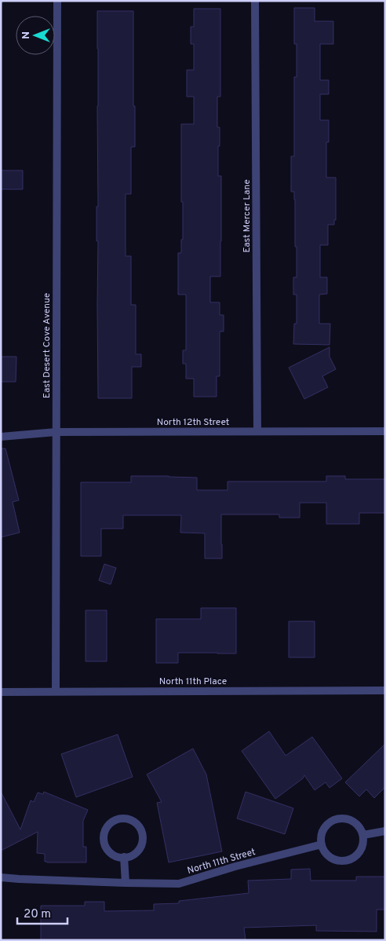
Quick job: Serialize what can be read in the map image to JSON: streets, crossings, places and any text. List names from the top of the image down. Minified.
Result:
{"streets":{"street":["East Mercer Lane","East Desert Cove Avenue","North 12th Street","North 11th Place","North 11th Street"]},"crossings":[["East Mercer Lane","North 12th Street"],["East Desert Cove Avenue","North 12th Street"],["East Desert Cove Avenue","North 11th Place"]],"scale_bar":"20 m","north":"left"}
